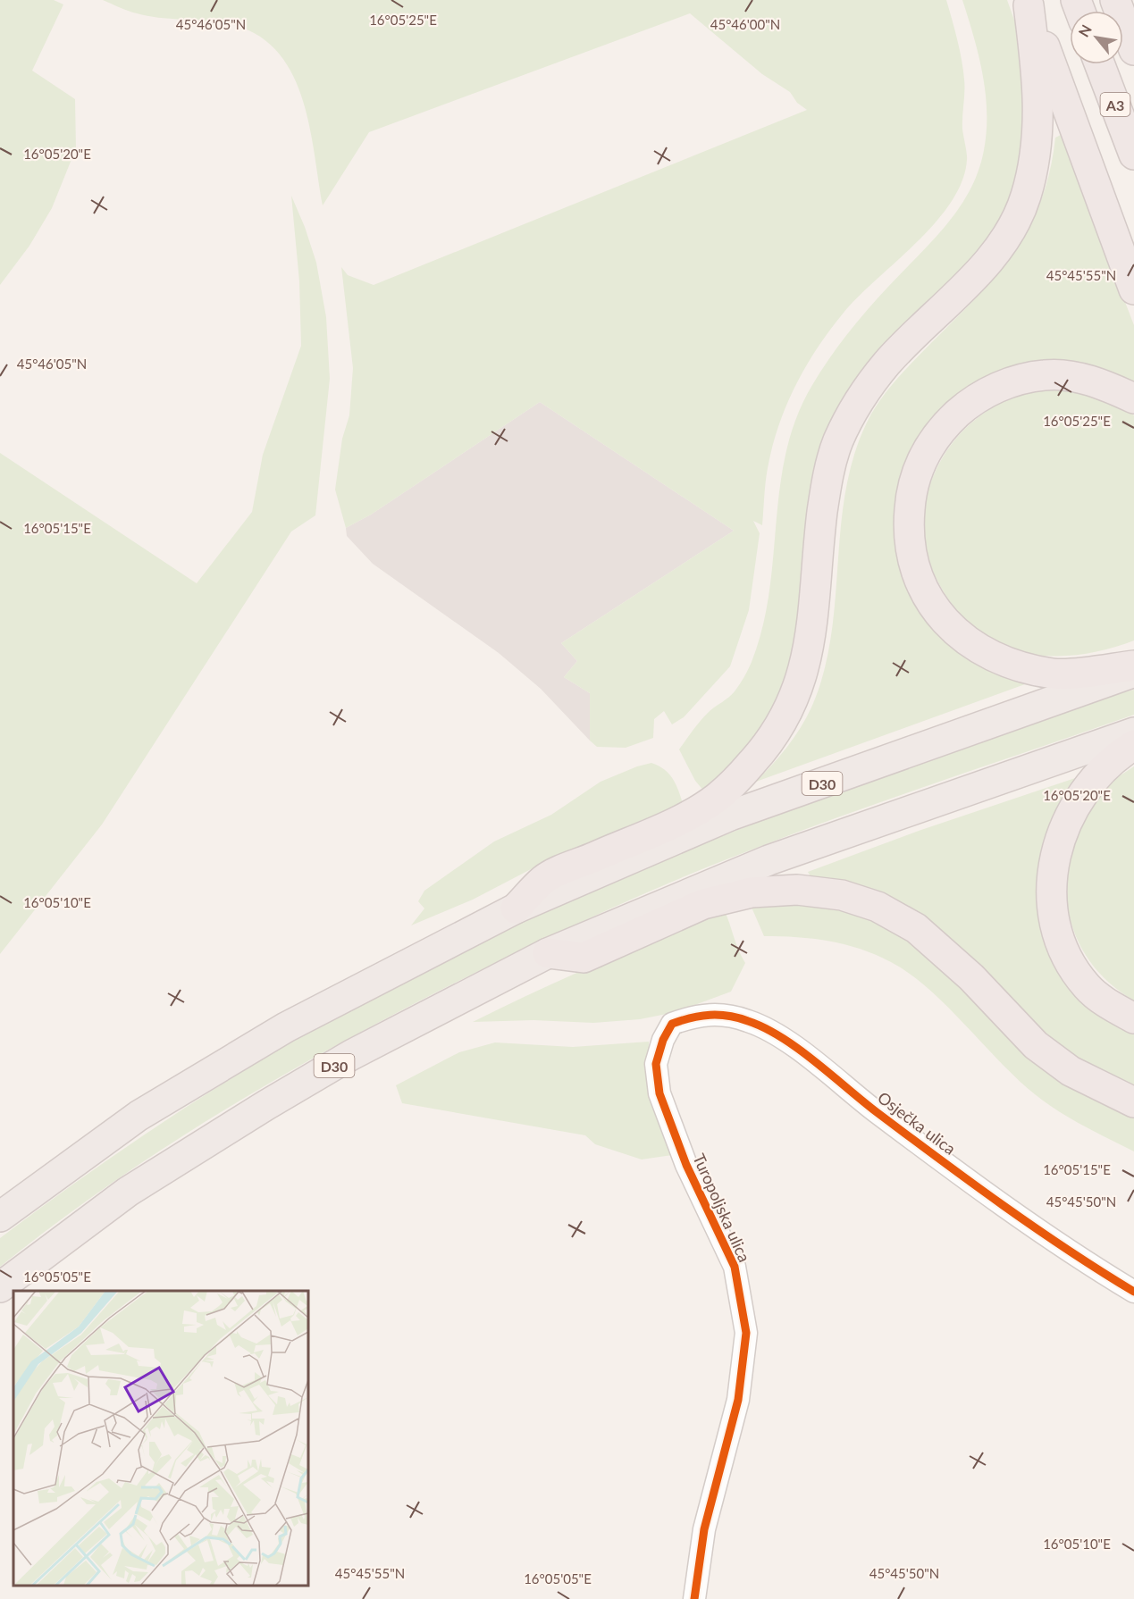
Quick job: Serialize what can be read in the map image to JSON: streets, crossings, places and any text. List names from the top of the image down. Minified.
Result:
{"streets":{"highway":["A3","D30"],"street":["Osječka ulica","Turopoljska ulica"]},"crossings":[["Osječka ulica","Turopoljska ulica"]],"north":"top left","coordinates":["16°05'25\"E","45°46'05\"N","45°46'00\"N","16°05'20\"E","45°45'55\"N","16°05'15\"E","16°05'10\"E","45°45'50\"N","16°05'05\"E"]}
